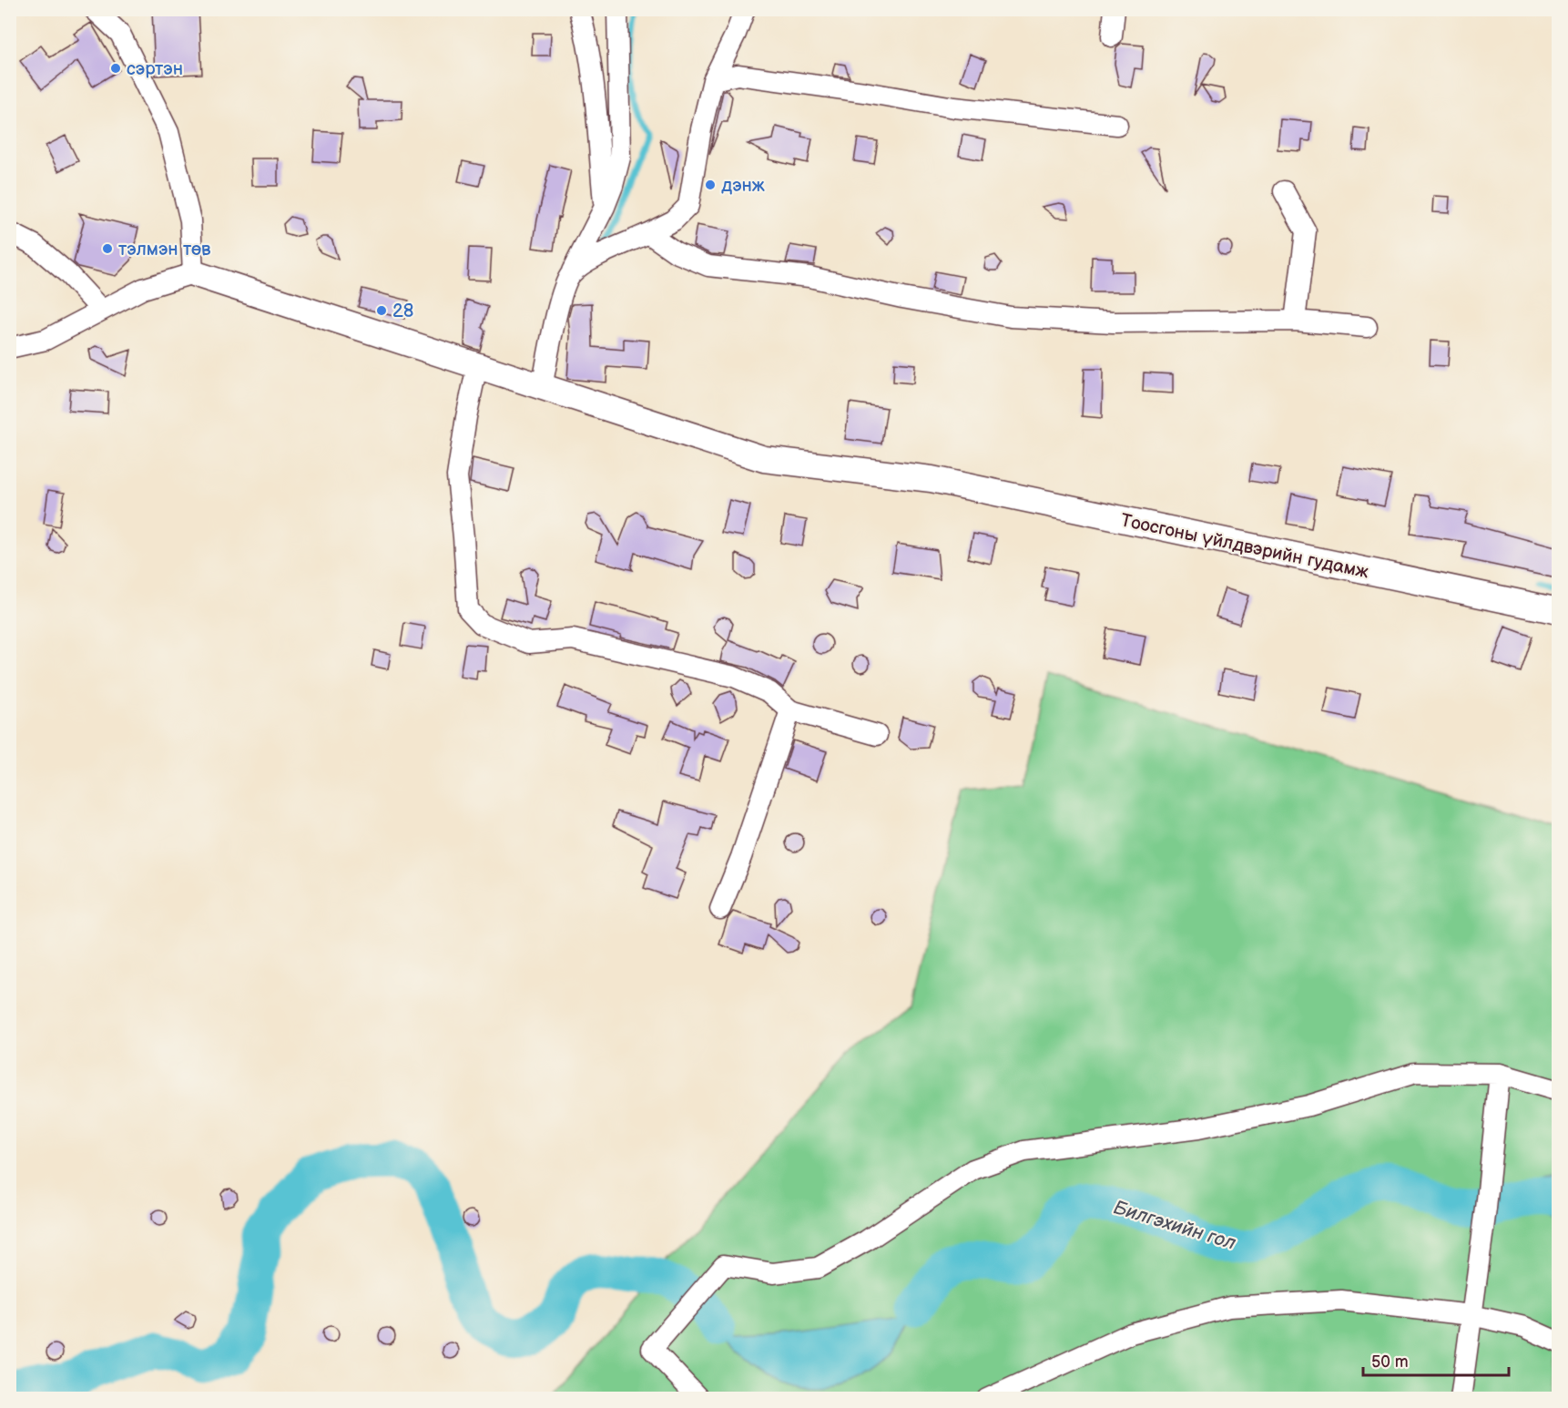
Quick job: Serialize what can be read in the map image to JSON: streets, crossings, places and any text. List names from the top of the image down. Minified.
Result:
{"streets":{"main road":["Тоосгоны үйлдвэрийн гудамж"]},"water":["Билгэхийн гол"],"places":["сэртэн","дэнж","тэлмэн төв","28"],"scale_bar":"50 m"}
